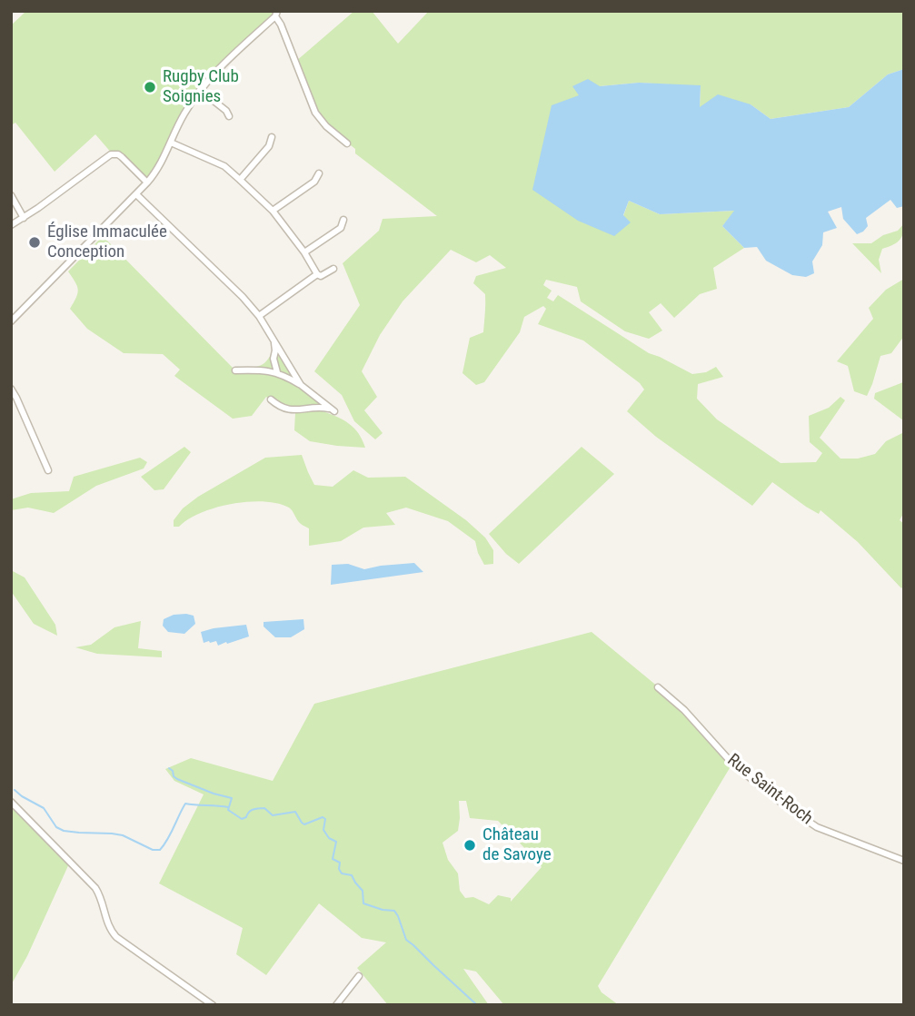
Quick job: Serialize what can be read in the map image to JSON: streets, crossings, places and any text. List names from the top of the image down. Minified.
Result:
{"streets":{"street":["Rue Saint-Roch"]},"places":["Rugby Club Soignies","Église Immaculée Conception","Château de Savoye"]}
